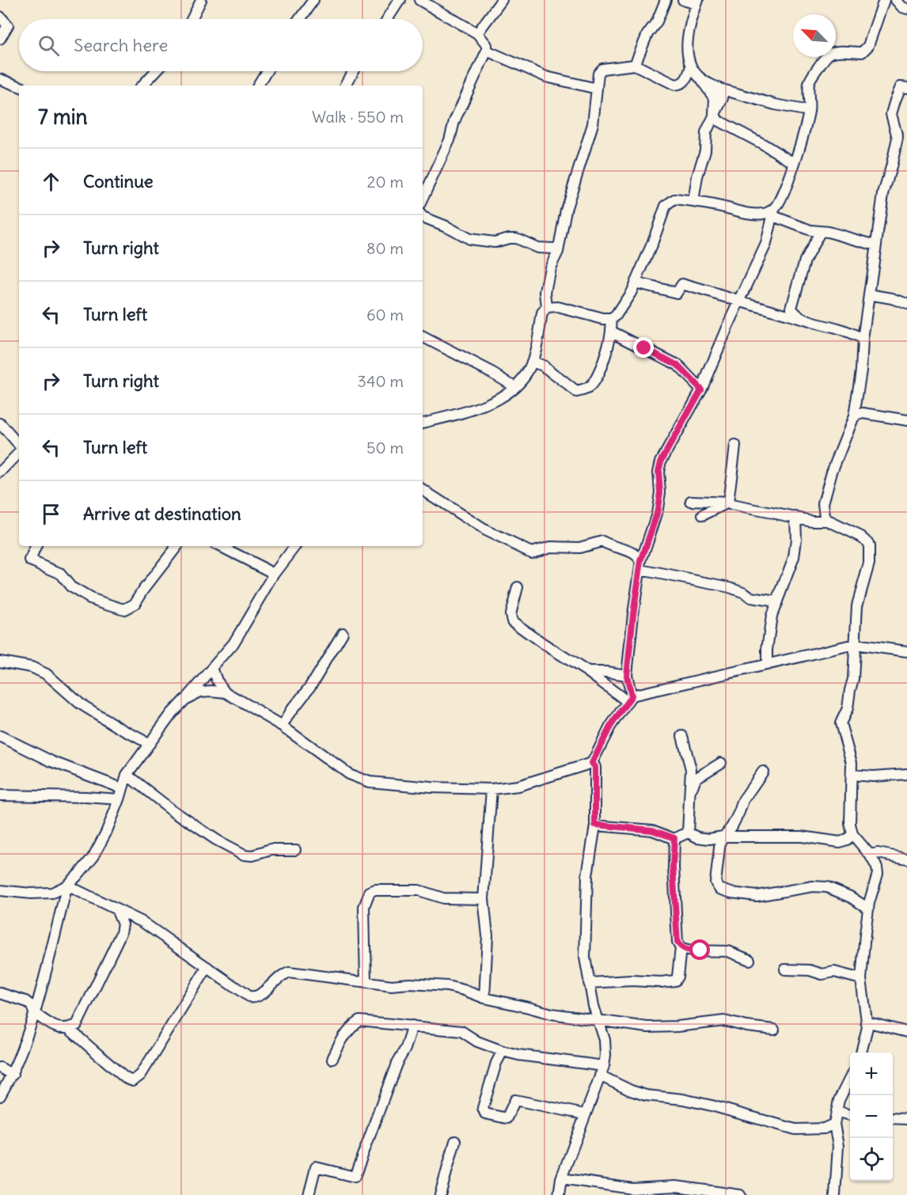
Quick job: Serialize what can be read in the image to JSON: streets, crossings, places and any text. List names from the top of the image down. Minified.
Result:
{"north":"top left","page":{"search":"Search here","heading":["7 min","Walk · 550 m"],"list":[["Continue","20 m"],["Turn right","80 m"],["Turn left","60 m"],["Turn right","340 m"],["Turn left","50 m"],"Arrive at destination"],"map_buttons":["+","−"]}}
